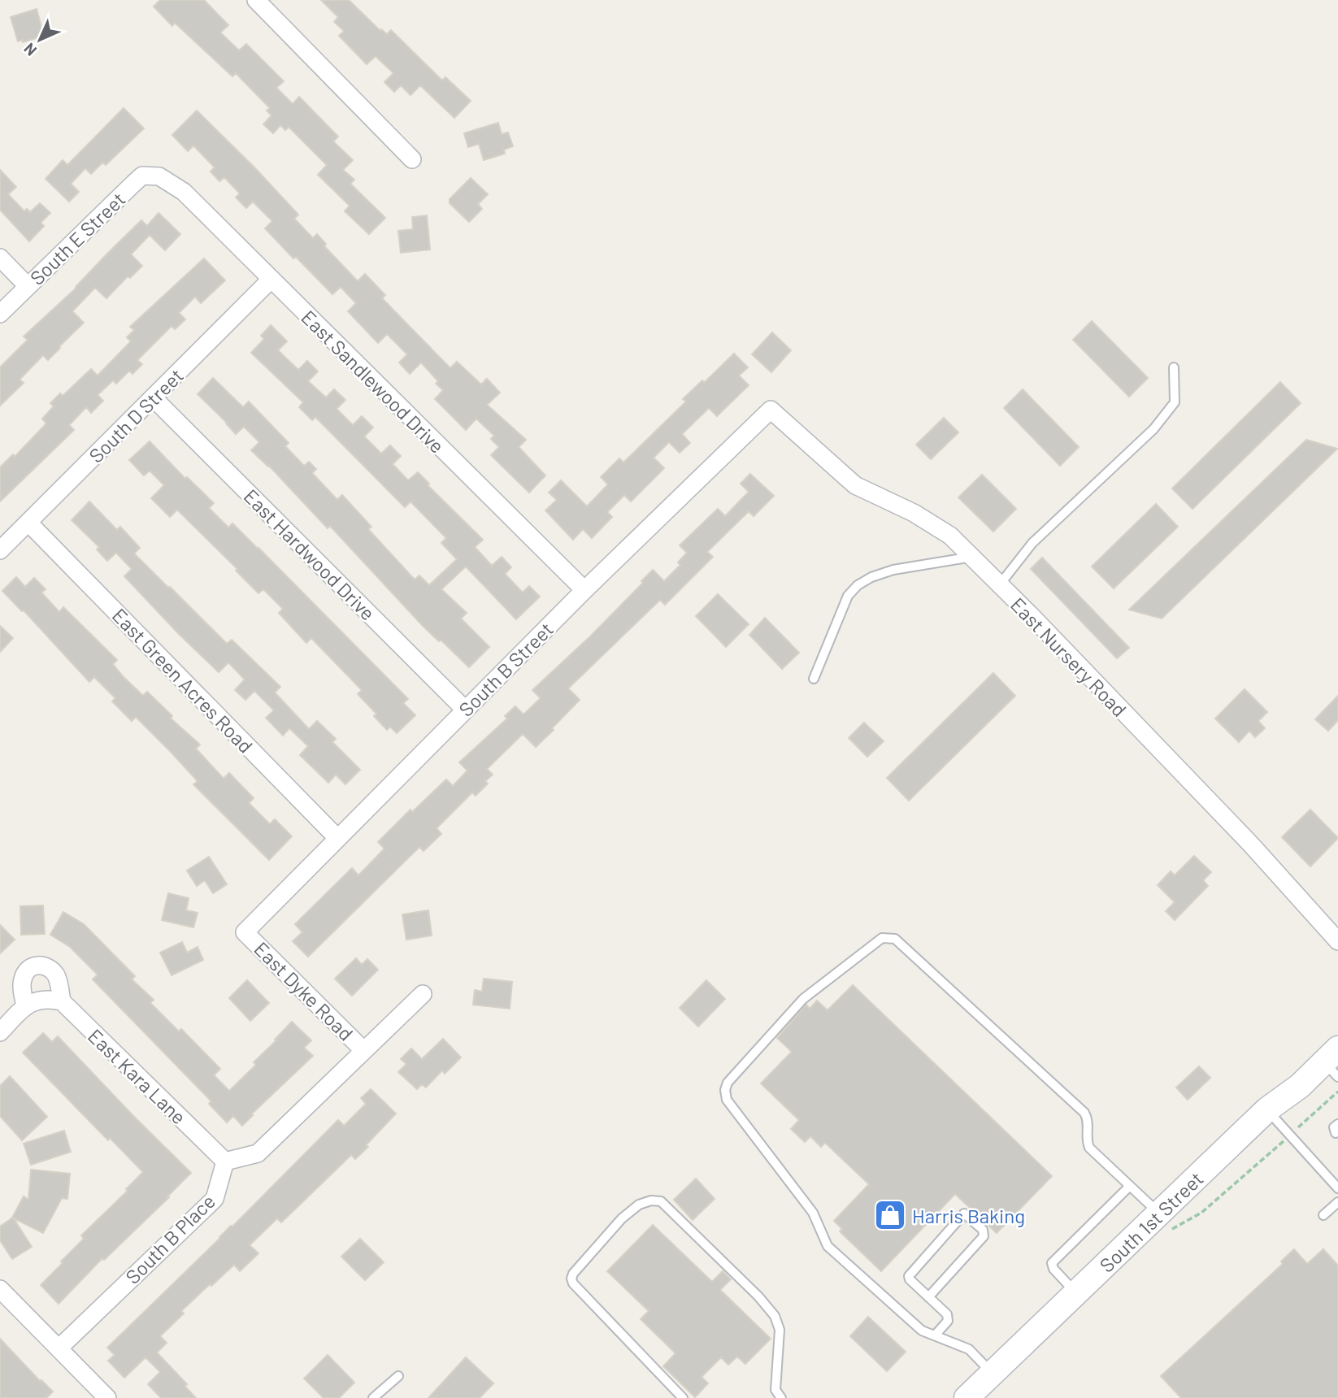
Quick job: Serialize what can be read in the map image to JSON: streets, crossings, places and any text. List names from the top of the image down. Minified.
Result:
{"streets":{"main road":["South 1st Street"],"street":["South E Street","East Sandlewood Drive","South D Street","East Hardwood Drive","East Nursery Road","South B Street","East Green Acres Road","East Dyke Road","East Kara Lane","South B Place"]},"crossings":[["South E Street","East Sandlewood Drive"],["East Sandlewood Drive","South D Street"],["East Sandlewood Drive","South B Street"],["South D Street","East Hardwood Drive"],["South D Street","East Green Acres Road"],["East Hardwood Drive","South B Street"],["East Nursery Road","South B Street"],["South B Street","East Green Acres Road"],["South B Street","East Dyke Road"],["East Kara Lane","South B Place"]],"places":{"shop":["Harris Baking"]},"north":"bottom left"}
